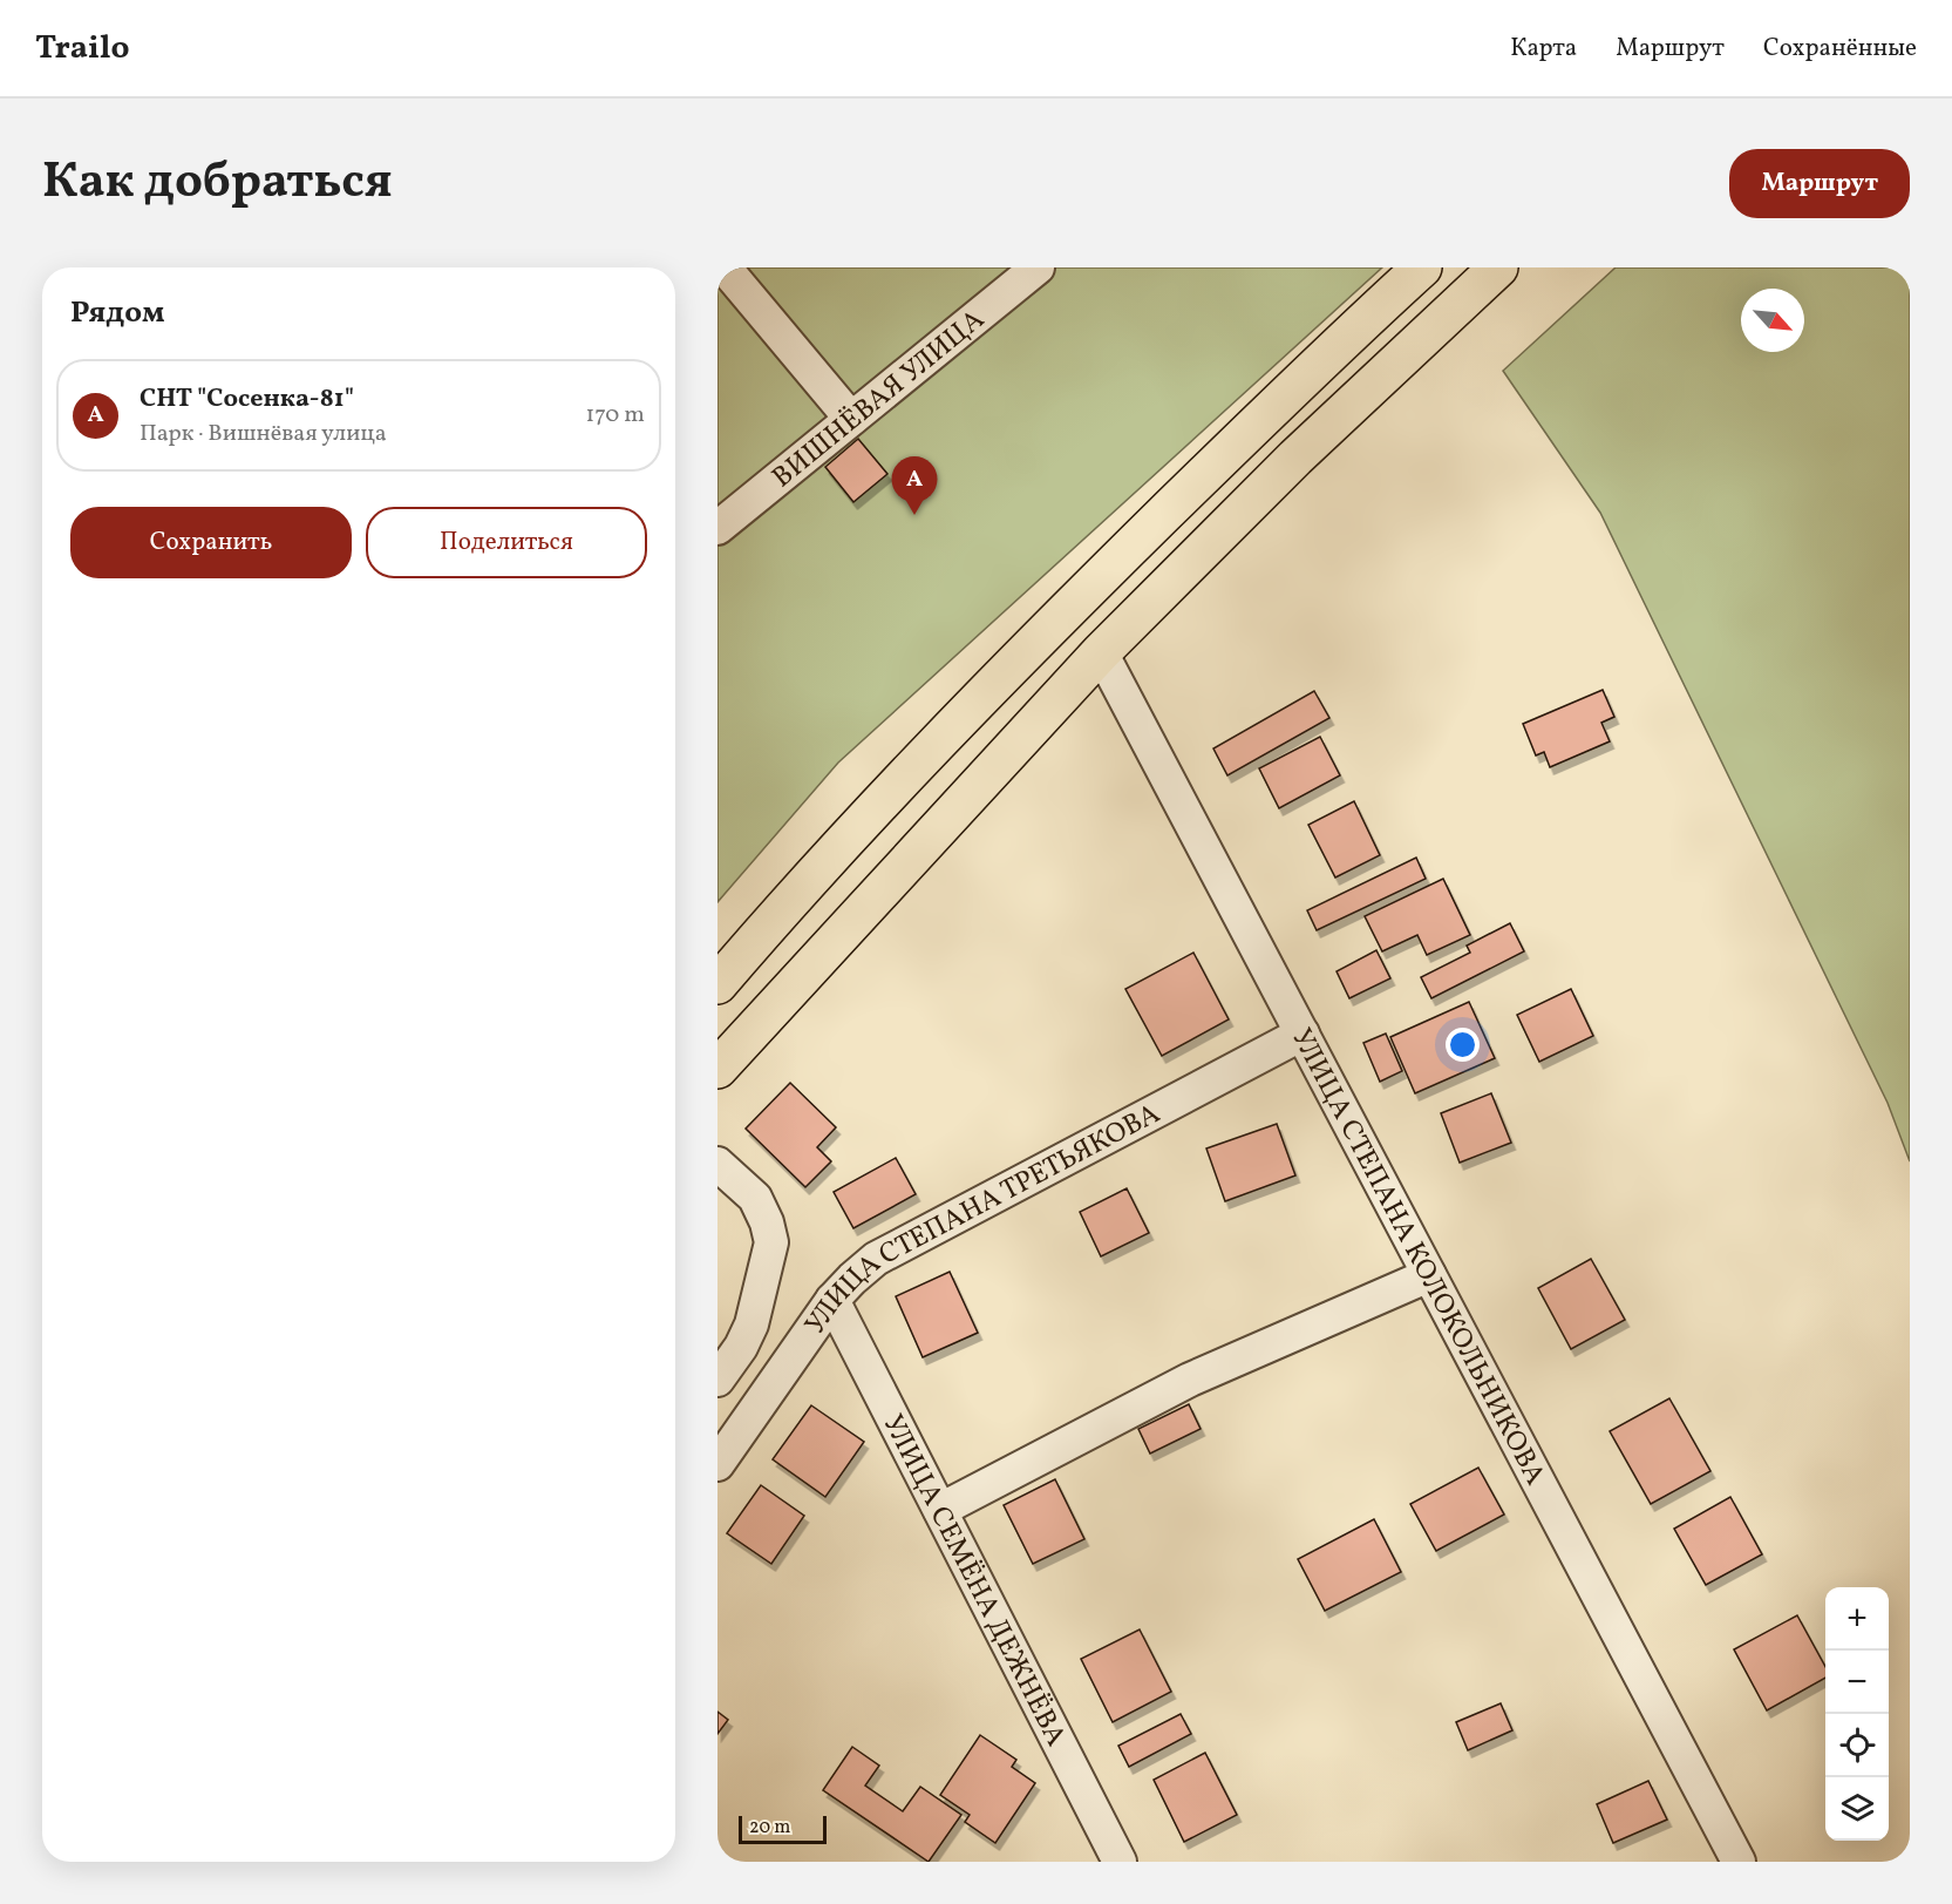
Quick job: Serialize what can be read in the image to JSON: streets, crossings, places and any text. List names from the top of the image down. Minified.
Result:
{"streets":{"street":["ВИШНЁВАЯ УЛИЦА","УЛИЦА СТЕПАНА ТРЕТЬЯКОВА","УЛИЦА СТЕПАНА КОЛОКОЛЬНИКОВА","УЛИЦА СЕМЁНА ДЕЖНЁВА"]},"crossings":[["УЛИЦА СТЕПАНА ТРЕТЬЯКОВА","УЛИЦА СТЕПАНА КОЛОКОЛЬНИКОВА"],["УЛИЦА СТЕПАНА ТРЕТЬЯКОВА","УЛИЦА СЕМЁНА ДЕЖНЁВА"]],"scale_bar":"20 m","north":"bottom right","page":{"header":"Trailo","nav":["Карта","Маршрут","Сохранённые"],"title":"Как добраться","buttons":["Маршрут",["Сохранить","Поделиться"]],"heading":"Рядом","list":[{"mark":"A","name":"СНТ \"Сосенка-81\"","note":"Парк · Вишнёвая улица","value":"170 m"}],"pins":"A","map_buttons":["+","−"],"scale":"20 m"}}
